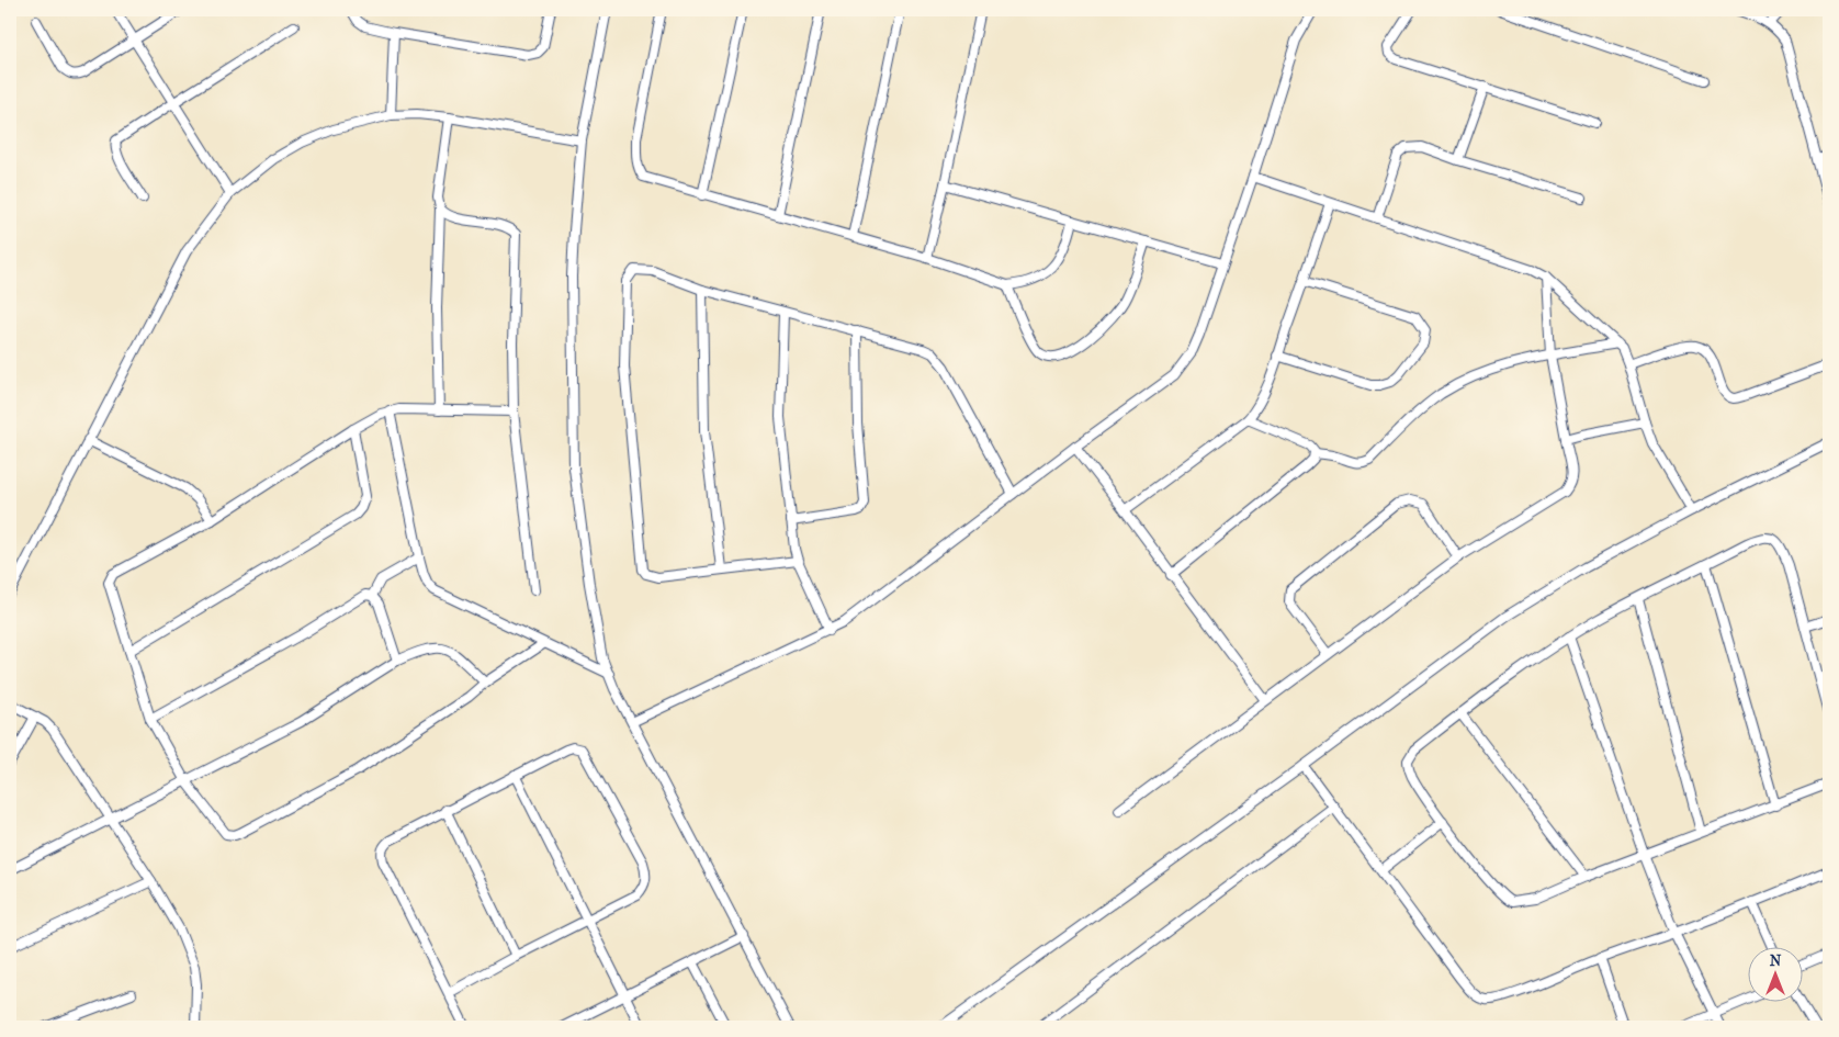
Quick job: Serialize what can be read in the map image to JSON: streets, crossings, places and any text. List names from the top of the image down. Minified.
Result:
{"north":"top"}
